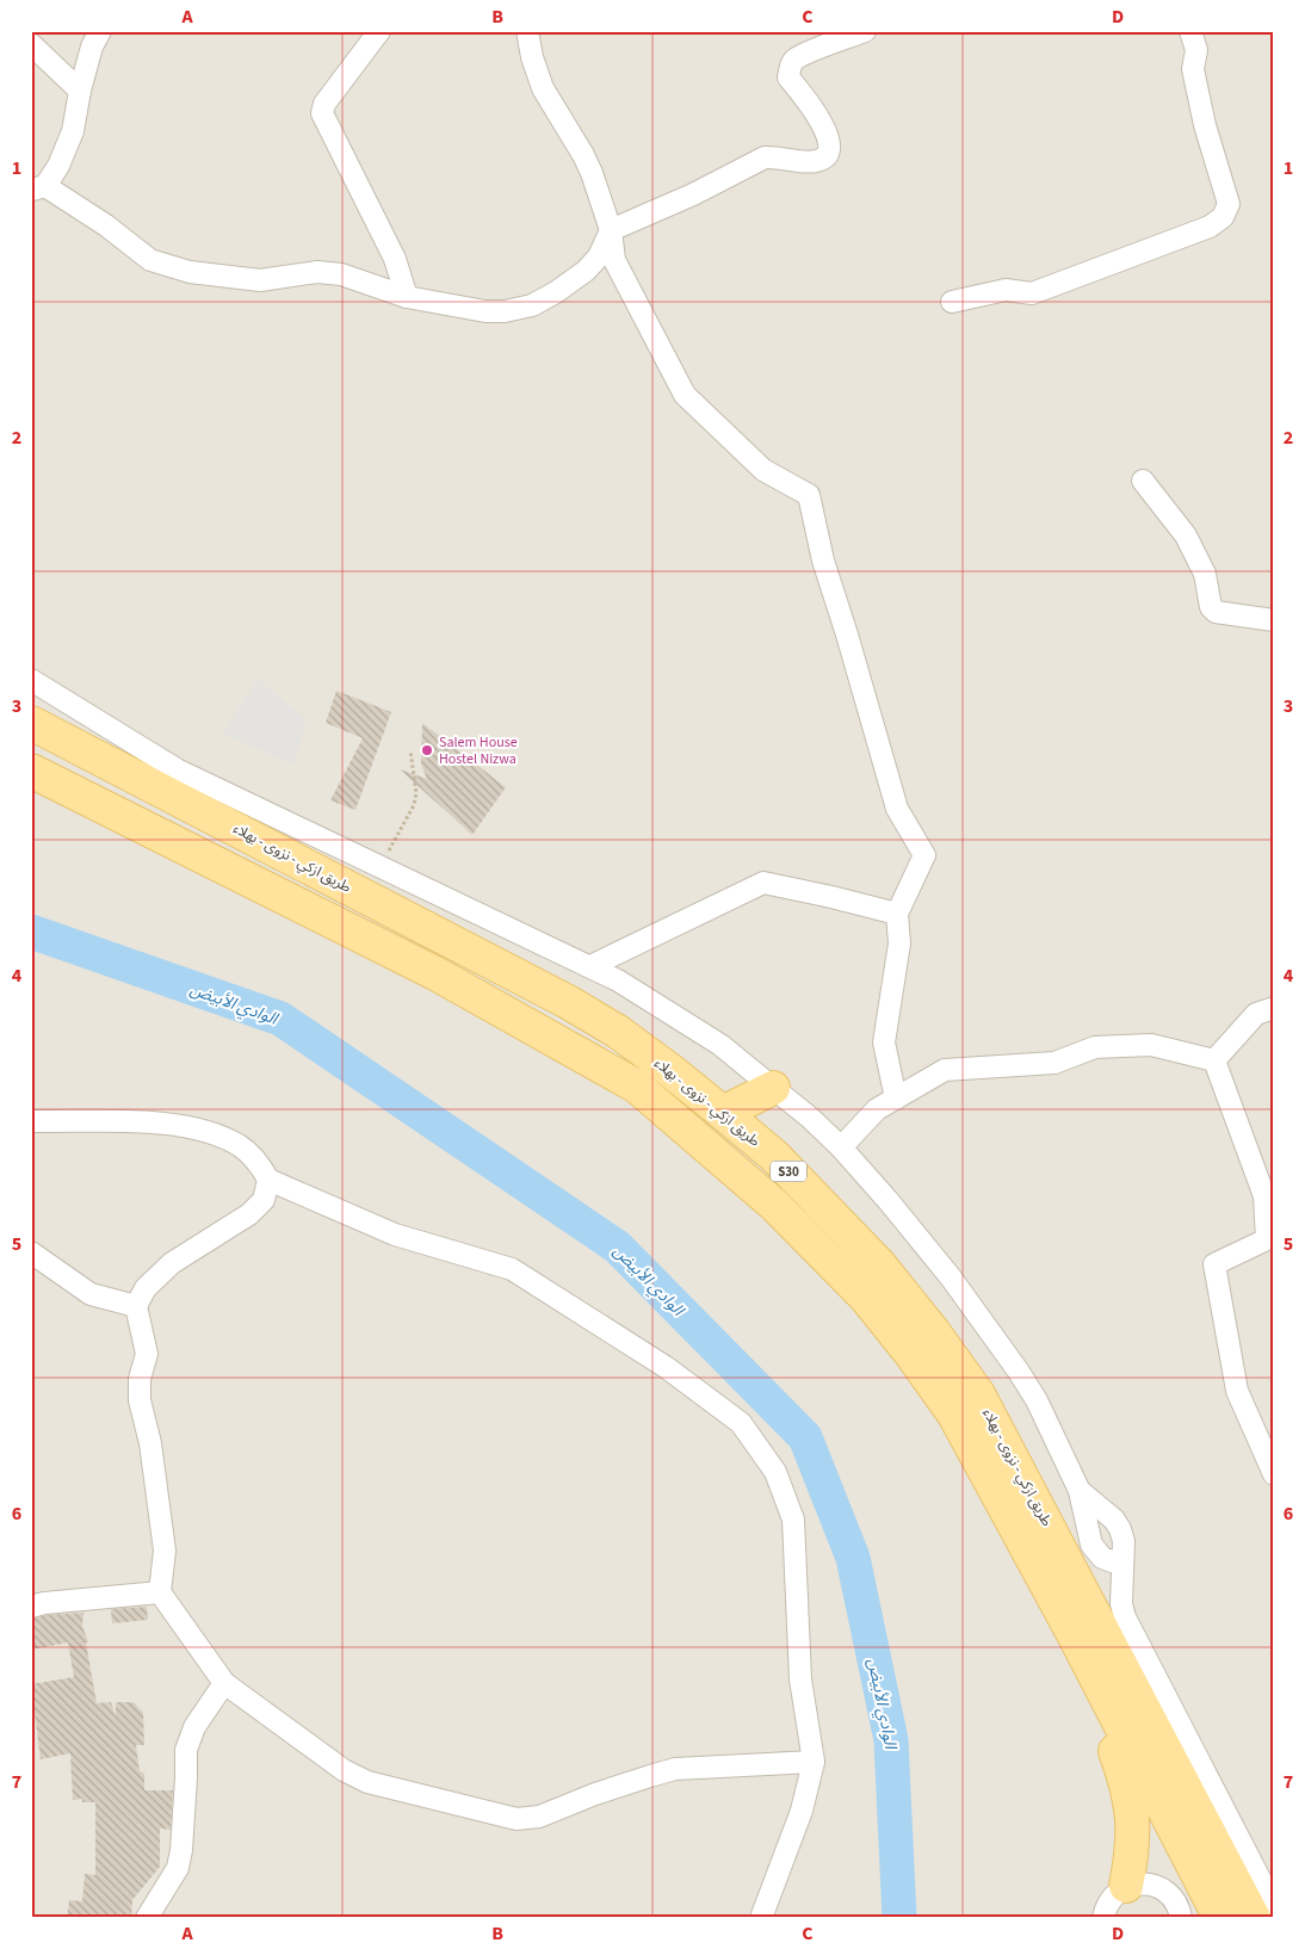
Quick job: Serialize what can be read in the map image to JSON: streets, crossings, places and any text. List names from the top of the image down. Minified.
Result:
{"streets":{"main road":["طريق ازكي - نزوى - بهلاء","S30"]},"water":["الوادي الأبيض"],"places":["Salem House Hostel Nizwa"],"grid":{"columns":["A","B","C","D"],"rows":["1","2","3","4","5","6","7"]}}
